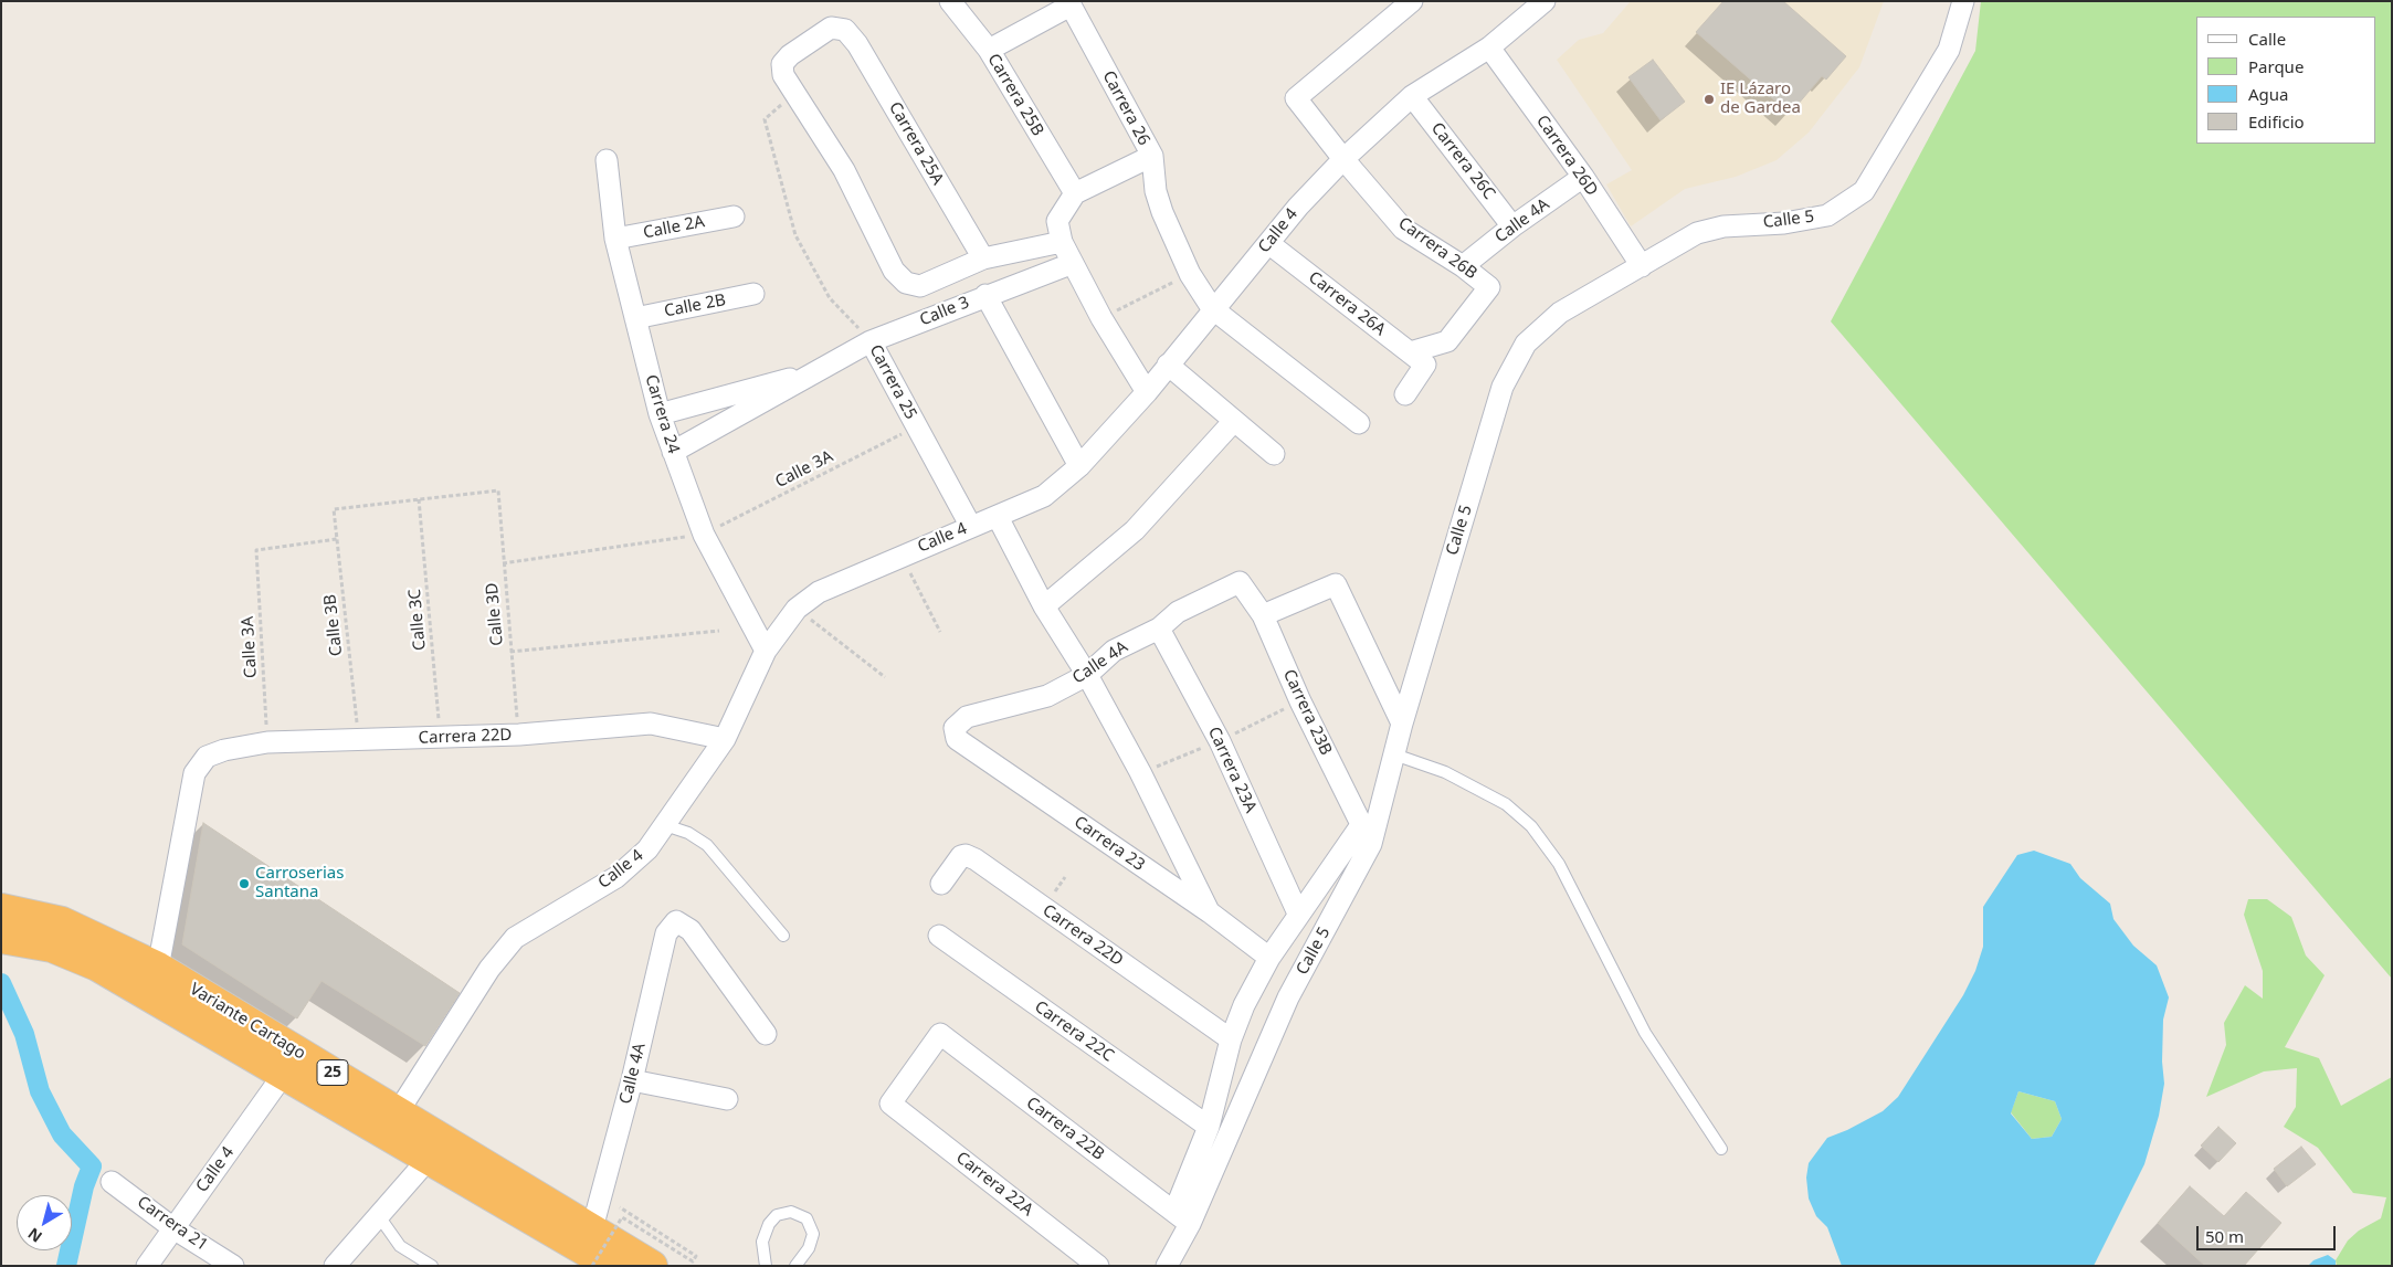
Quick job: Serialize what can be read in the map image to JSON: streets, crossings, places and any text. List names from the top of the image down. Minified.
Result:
{"streets":{"highway":["Variante Cartago","25"],"street":["Carrera 25B","Carrera 26","Carrera 25A","Carrera 26D","Carrera 26C","Calle 5","Calle 4A","Calle 2A","Calle 4","Carrera 26B","Carrera 26A","Calle 2B","Calle 3","Carrera 25","Carrera 24","Carrera 23B","Carrera 22D","Carrera 23A","Carrera 23","Carrera 22C","Carrera 22B","Carrera 22A","Carrera 21"],"path":["Calle 3A","Calle 3D","Calle 3C","Calle 3B"]},"crossings":[["Carrera 26","Calle 4"],["Carrera 26D","Calle 5"],["Carrera 26D","Calle 4A"],["Carrera 26D","Calle 4"],["Carrera 26C","Calle 4A"],["Carrera 26C","Calle 4"],["Calle 5","Carrera 23B"],["Calle 5","Carrera 22B"],["Calle 4A","Carrera 26B"],["Calle 4A","Carrera 23B"],["Calle 4A","Carrera 23A"],["Calle 4A","Carrera 23"],["Calle 4A","Variante Cartago"],["Calle 2A","Carrera 24"],["Calle 4","Carrera 26B"],["Calle 4","Carrera 26A"],["Calle 4","Carrera 25"],["Calle 4","Carrera 24"],["Calle 4","Carrera 22D"],["Calle 4","Variante Cartago"],["Calle 4","Carrera 21"],["Carrera 26B","Carrera 26A"],["Calle 2B","Carrera 24"],["Calle 3","Carrera 25"],["Calle 3","Carrera 24"],["Carrera 25","Calle 3A"],["Carrera 24","Calle 3A"],["Calle 3A","Calle 3D"],["Calle 3A","Calle 3B"],["Calle 3A","Carrera 22D"],["Calle 3D","Calle 3C"],["Calle 3D","Calle 3B"],["Calle 3D","Carrera 22D"],["Calle 3C","Calle 3B"],["Calle 3C","Carrera 22D"],["Calle 3B","Carrera 22D"],["Carrera 22D","Variante Cartago"],["Carrera 22B","Carrera 22A"]],"places":["IE Lázaro de Gardea","Carroserias Santana"],"legend":["Calle","Parque","Agua","Edificio"],"scale_bar":"50 m","north":"bottom left"}
